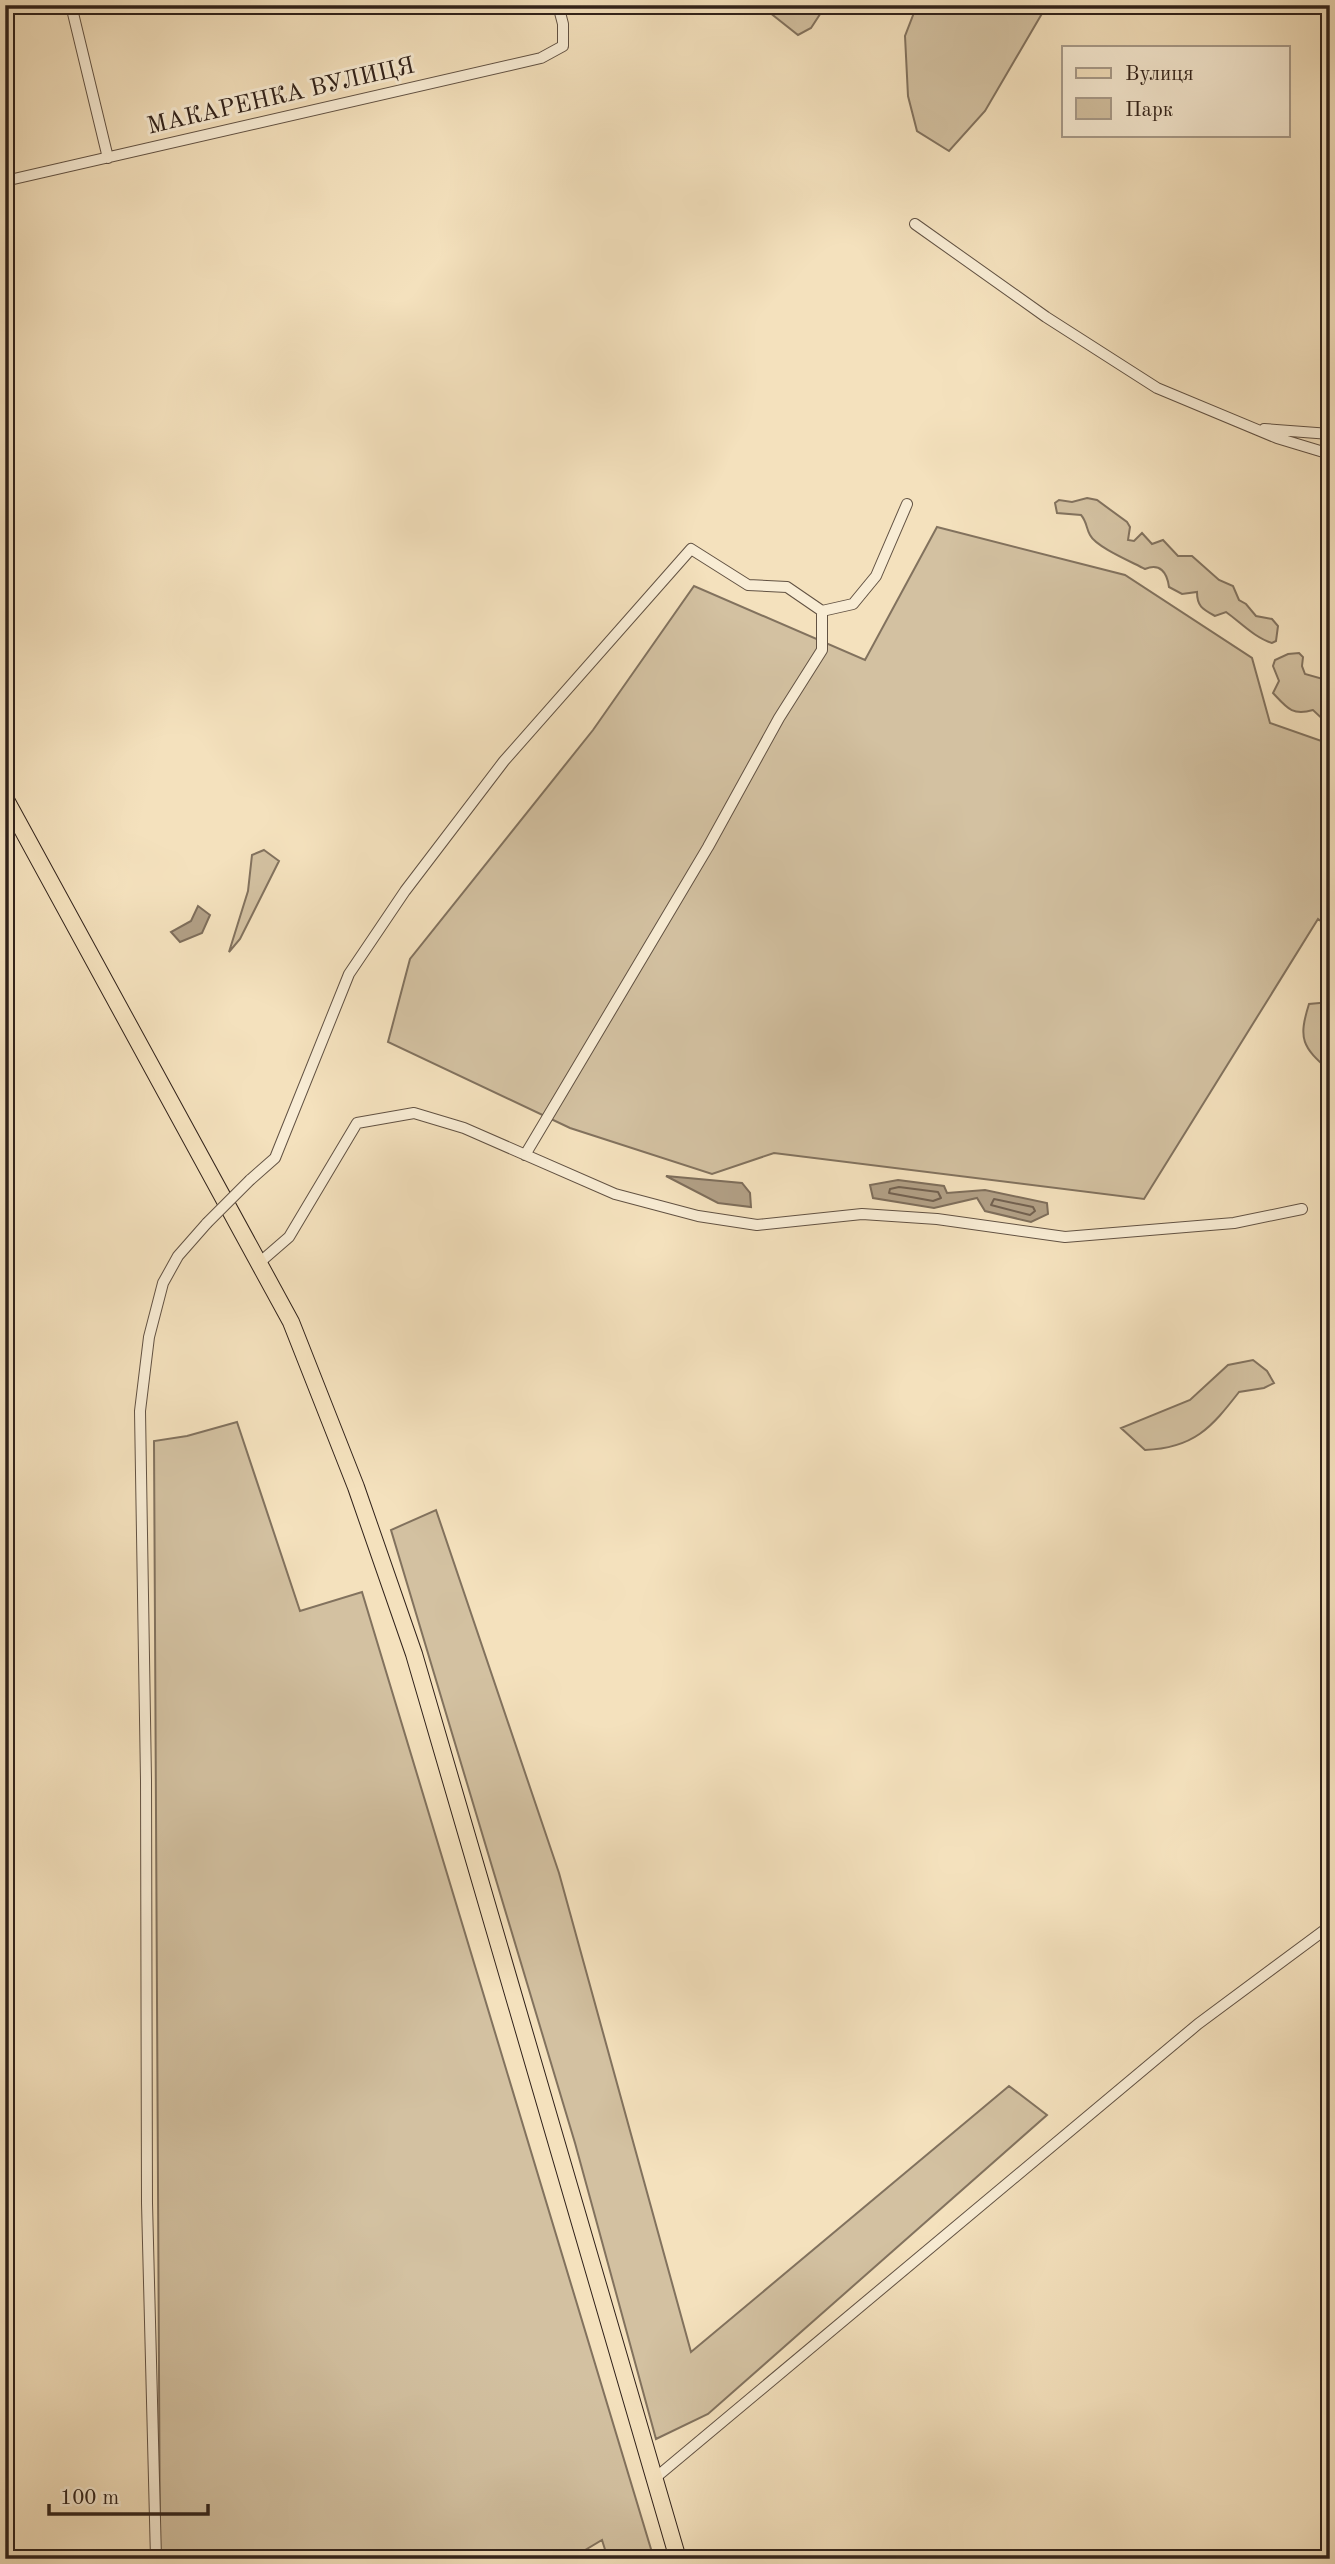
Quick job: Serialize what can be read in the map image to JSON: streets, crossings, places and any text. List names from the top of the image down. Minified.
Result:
{"streets":{"street":["МАКАРЕНКА ВУЛИЦЯ"]},"legend":["Вулиця","Парк"],"scale_bar":"100 m"}
